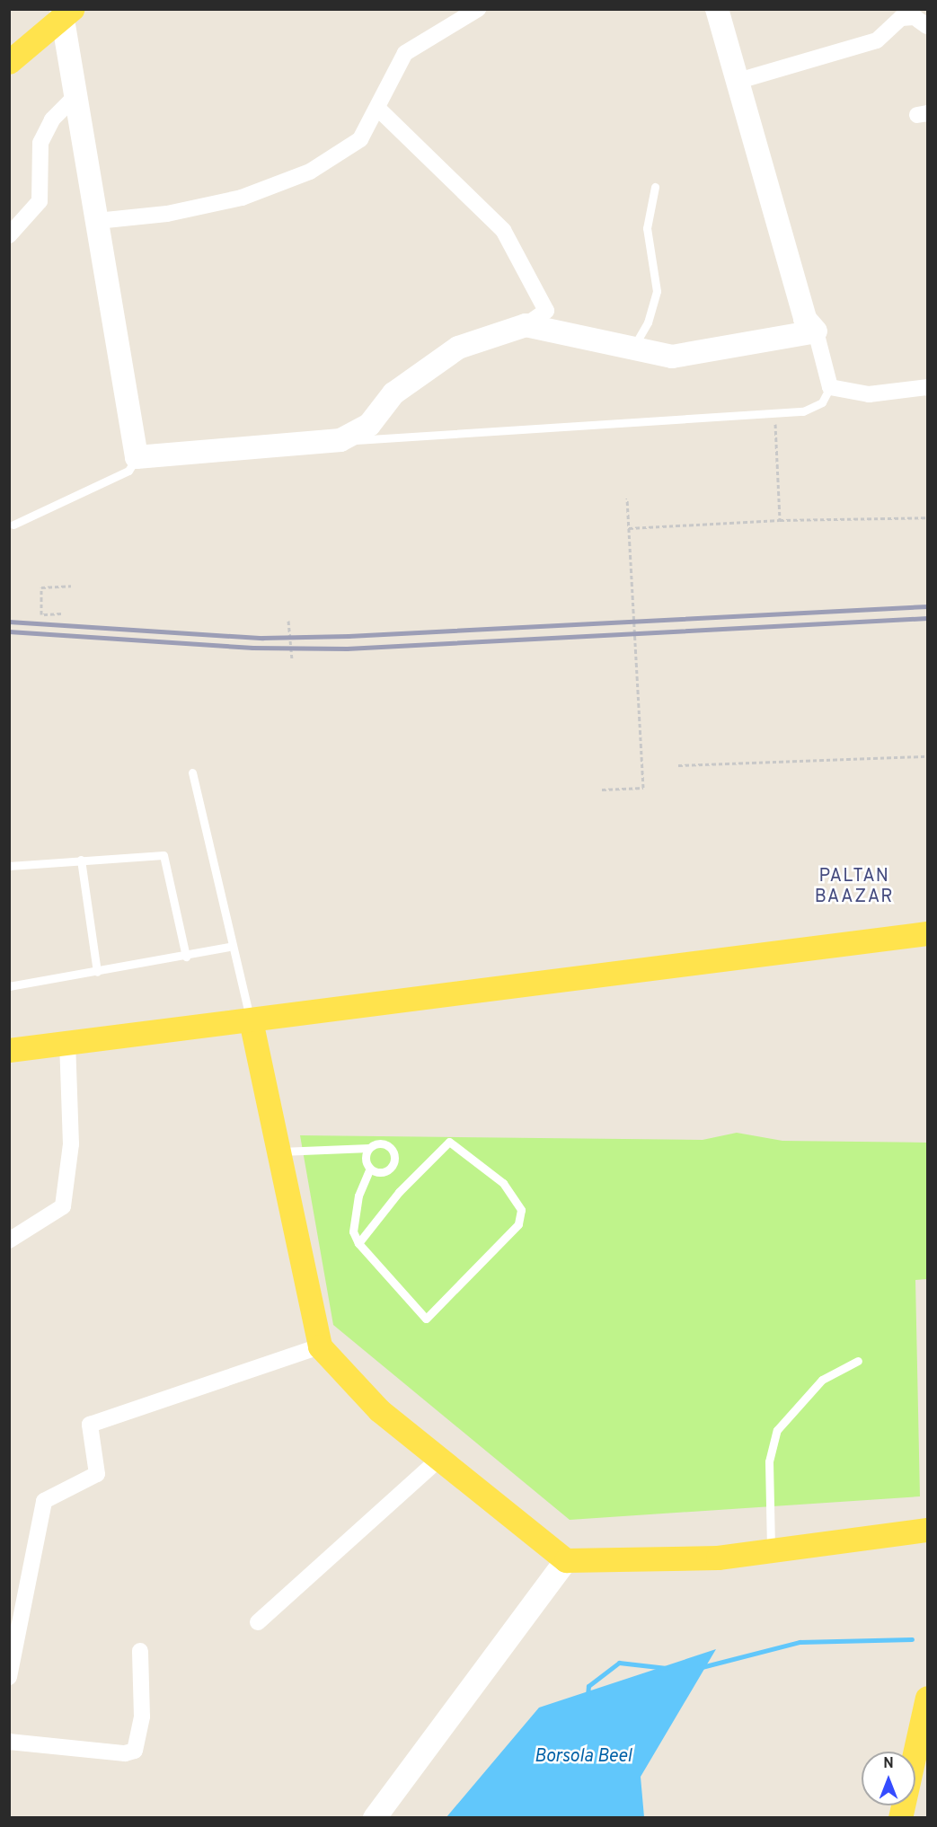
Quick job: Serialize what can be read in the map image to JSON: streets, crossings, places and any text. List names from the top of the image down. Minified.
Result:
{"districts":["PALTAN BAAZAR"],"water":["Borsola Beel"],"north":"top"}
